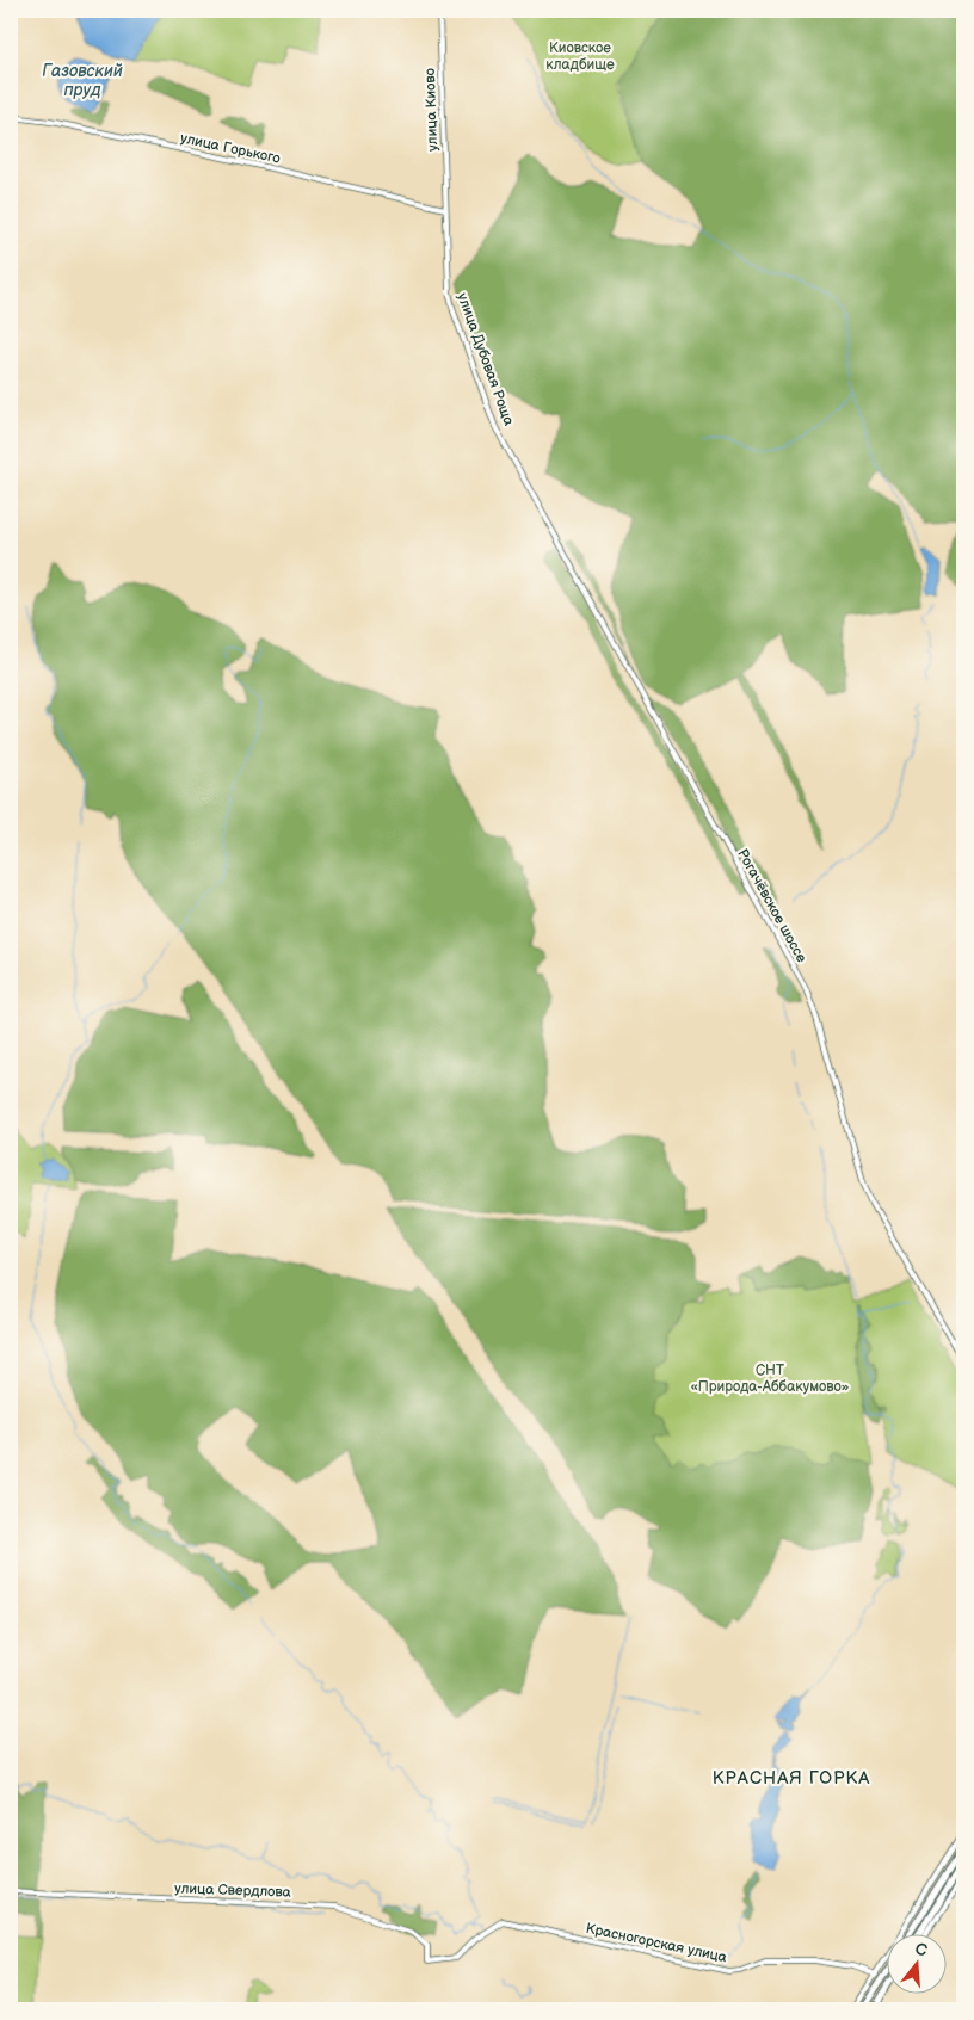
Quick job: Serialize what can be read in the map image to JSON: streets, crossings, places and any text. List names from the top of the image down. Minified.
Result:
{"streets":{"main road":["улица Киово","улица Горького","улица Дубовая Роща","Рогачёвское шоссе","улица Свердлова","Красногорская улица"]},"crossings":[["улица Киово","улица Горького"],["улица Киово","улица Дубовая Роща"],["улица Горького","улица Дубовая Роща"],["улица Дубовая Роща","Рогачёвское шоссе"],["улица Свердлова","Красногорская улица"]],"districts":["КРАСНАЯ ГОРКА"],"water":["Газовский пруд"],"parks":["Киовское кладбище","СНТ «Природа-Аббакумово»"],"north":"top"}
